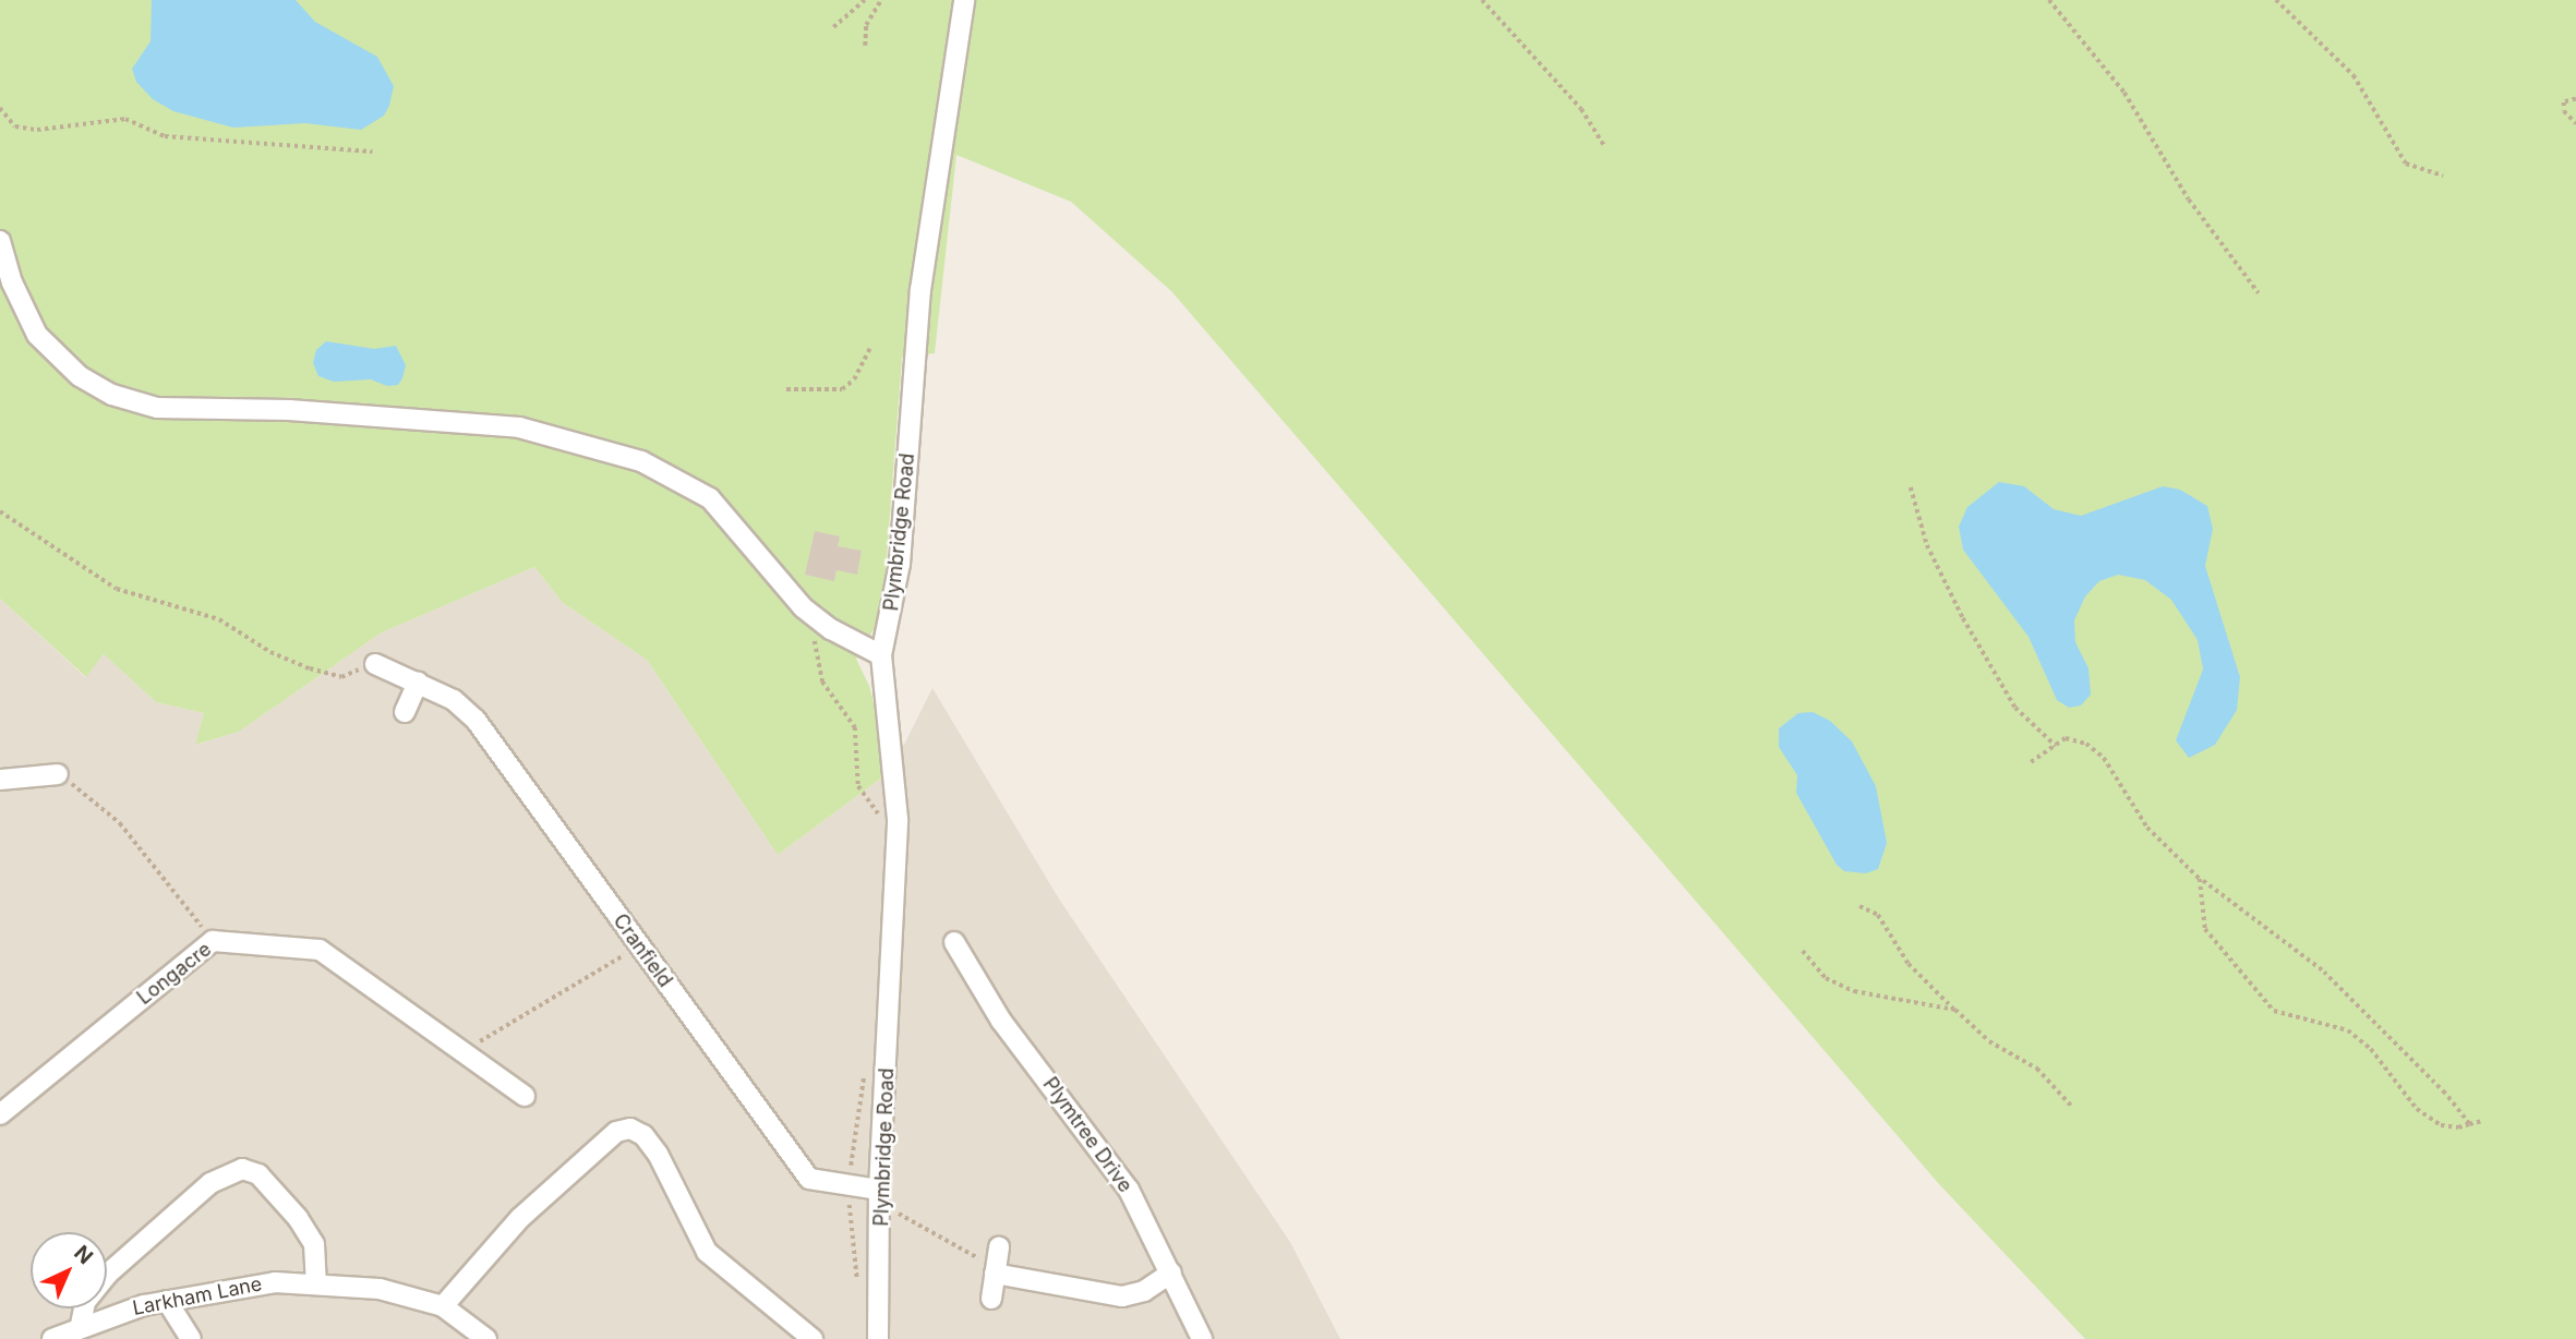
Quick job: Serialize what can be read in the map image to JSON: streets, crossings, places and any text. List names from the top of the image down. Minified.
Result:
{"streets":{"street":["Plymbridge Road","Cranfield","Longacre","Plymtree Drive","Larkham Lane"]},"crossings":[["Plymbridge Road","Cranfield"]],"north":"top right"}
